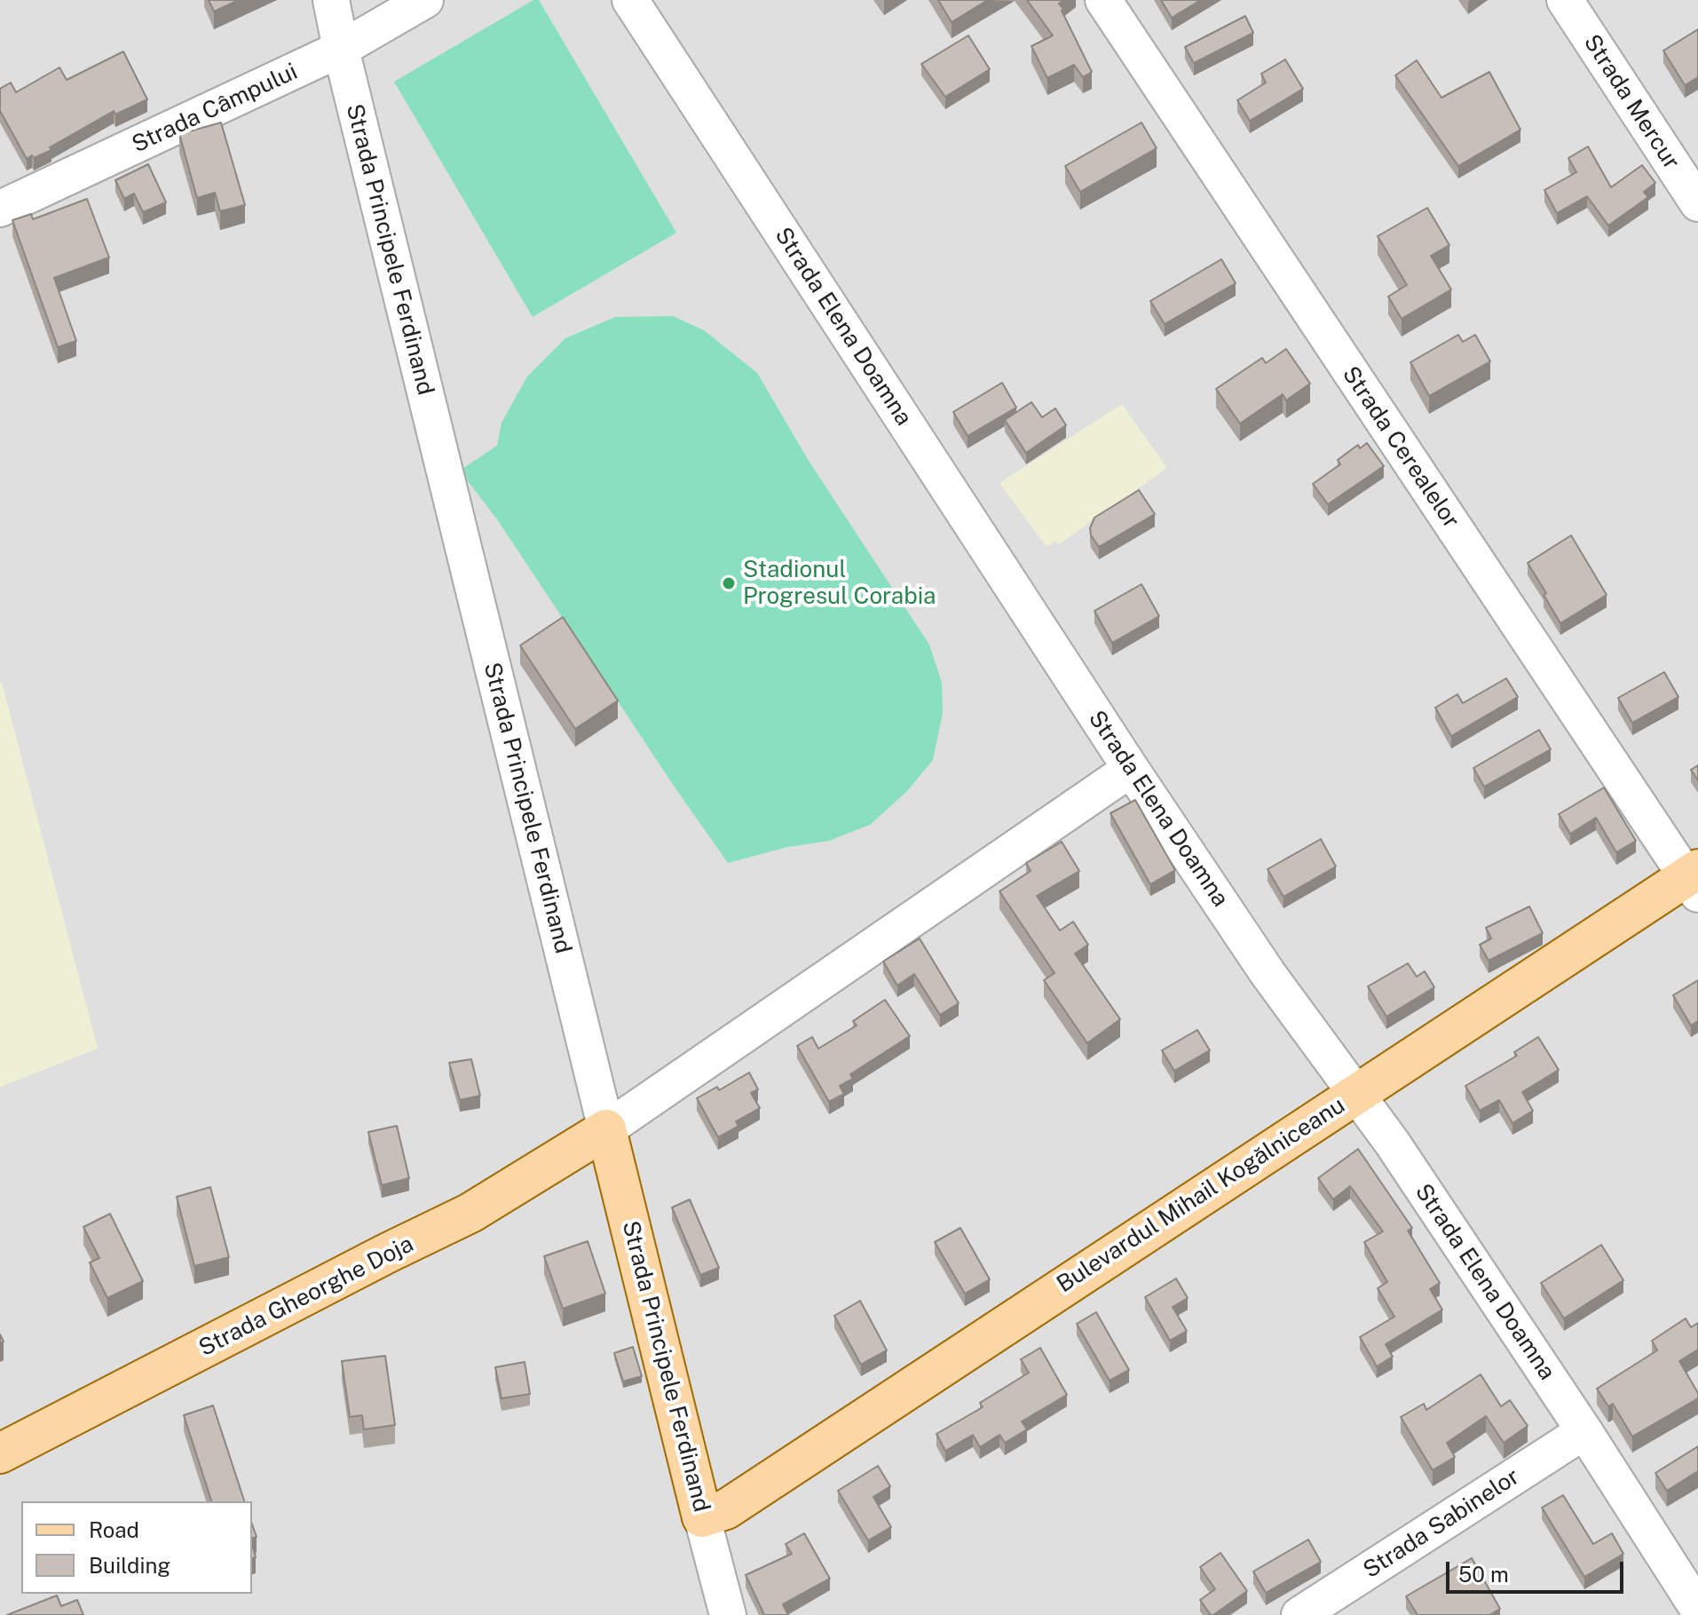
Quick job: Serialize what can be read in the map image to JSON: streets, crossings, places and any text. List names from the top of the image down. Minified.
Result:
{"streets":{"main road":["Strada Principele Ferdinand","Bulevardul Mihail Kogălniceanu","Strada Gheorghe Doja"],"street":["Strada Mercur","Strada Câmpului","Strada Elena Doamna","Strada Cerealelor","Strada Sabinelor"]},"crossings":[["Strada Câmpului","Strada Principele Ferdinand"],["Strada Principele Ferdinand","Bulevardul Mihail Kogălniceanu"],["Strada Principele Ferdinand","Strada Gheorghe Doja"],["Strada Elena Doamna","Bulevardul Mihail Kogălniceanu"],["Strada Elena Doamna","Strada Sabinelor"],["Strada Cerealelor","Bulevardul Mihail Kogălniceanu"]],"places":["Stadionul Progresul Corabia"],"legend":["Road","Building"],"scale_bar":"50 m"}
